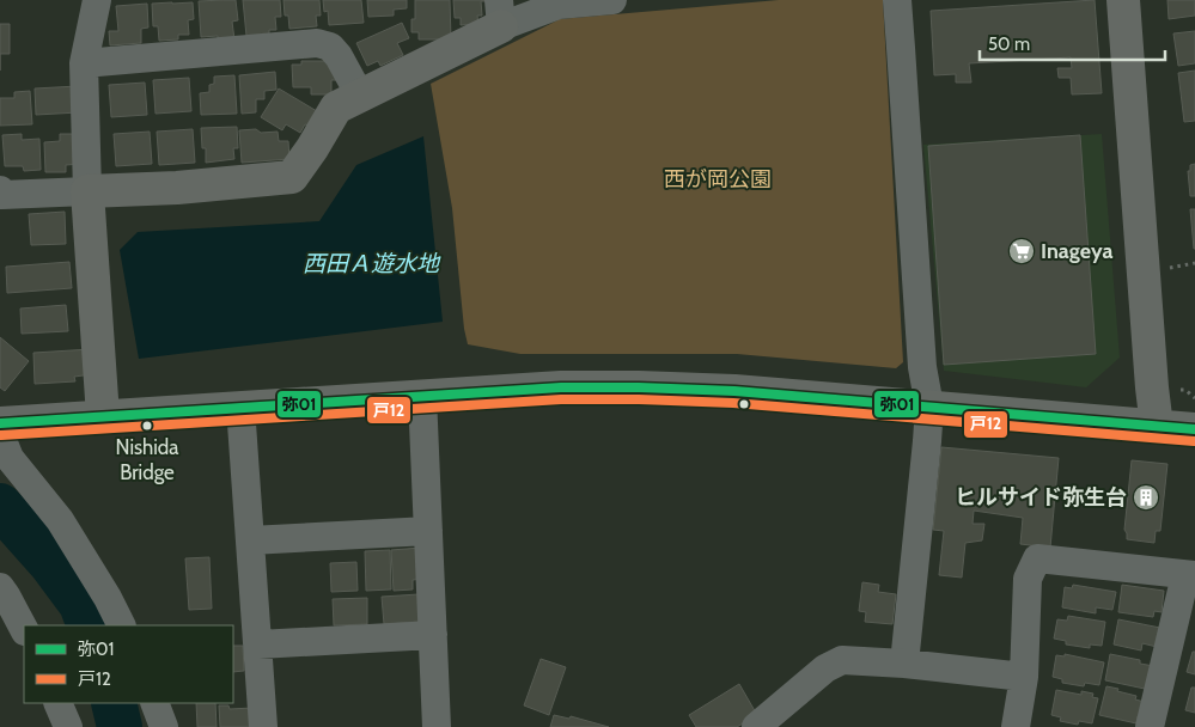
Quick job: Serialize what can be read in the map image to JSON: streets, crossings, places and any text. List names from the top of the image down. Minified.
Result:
{"water":["西田Ａ遊水地"],"parks":["西が岡公園"],"places":{"supermarket":["Inageya"],"other":["Nishida Bridge"],"building":["ヒルサイド弥生台"]},"lines":["transit line 弥01","transit line 戸12"],"legend":["弥01","戸12"],"scale_bar":"50 m"}
